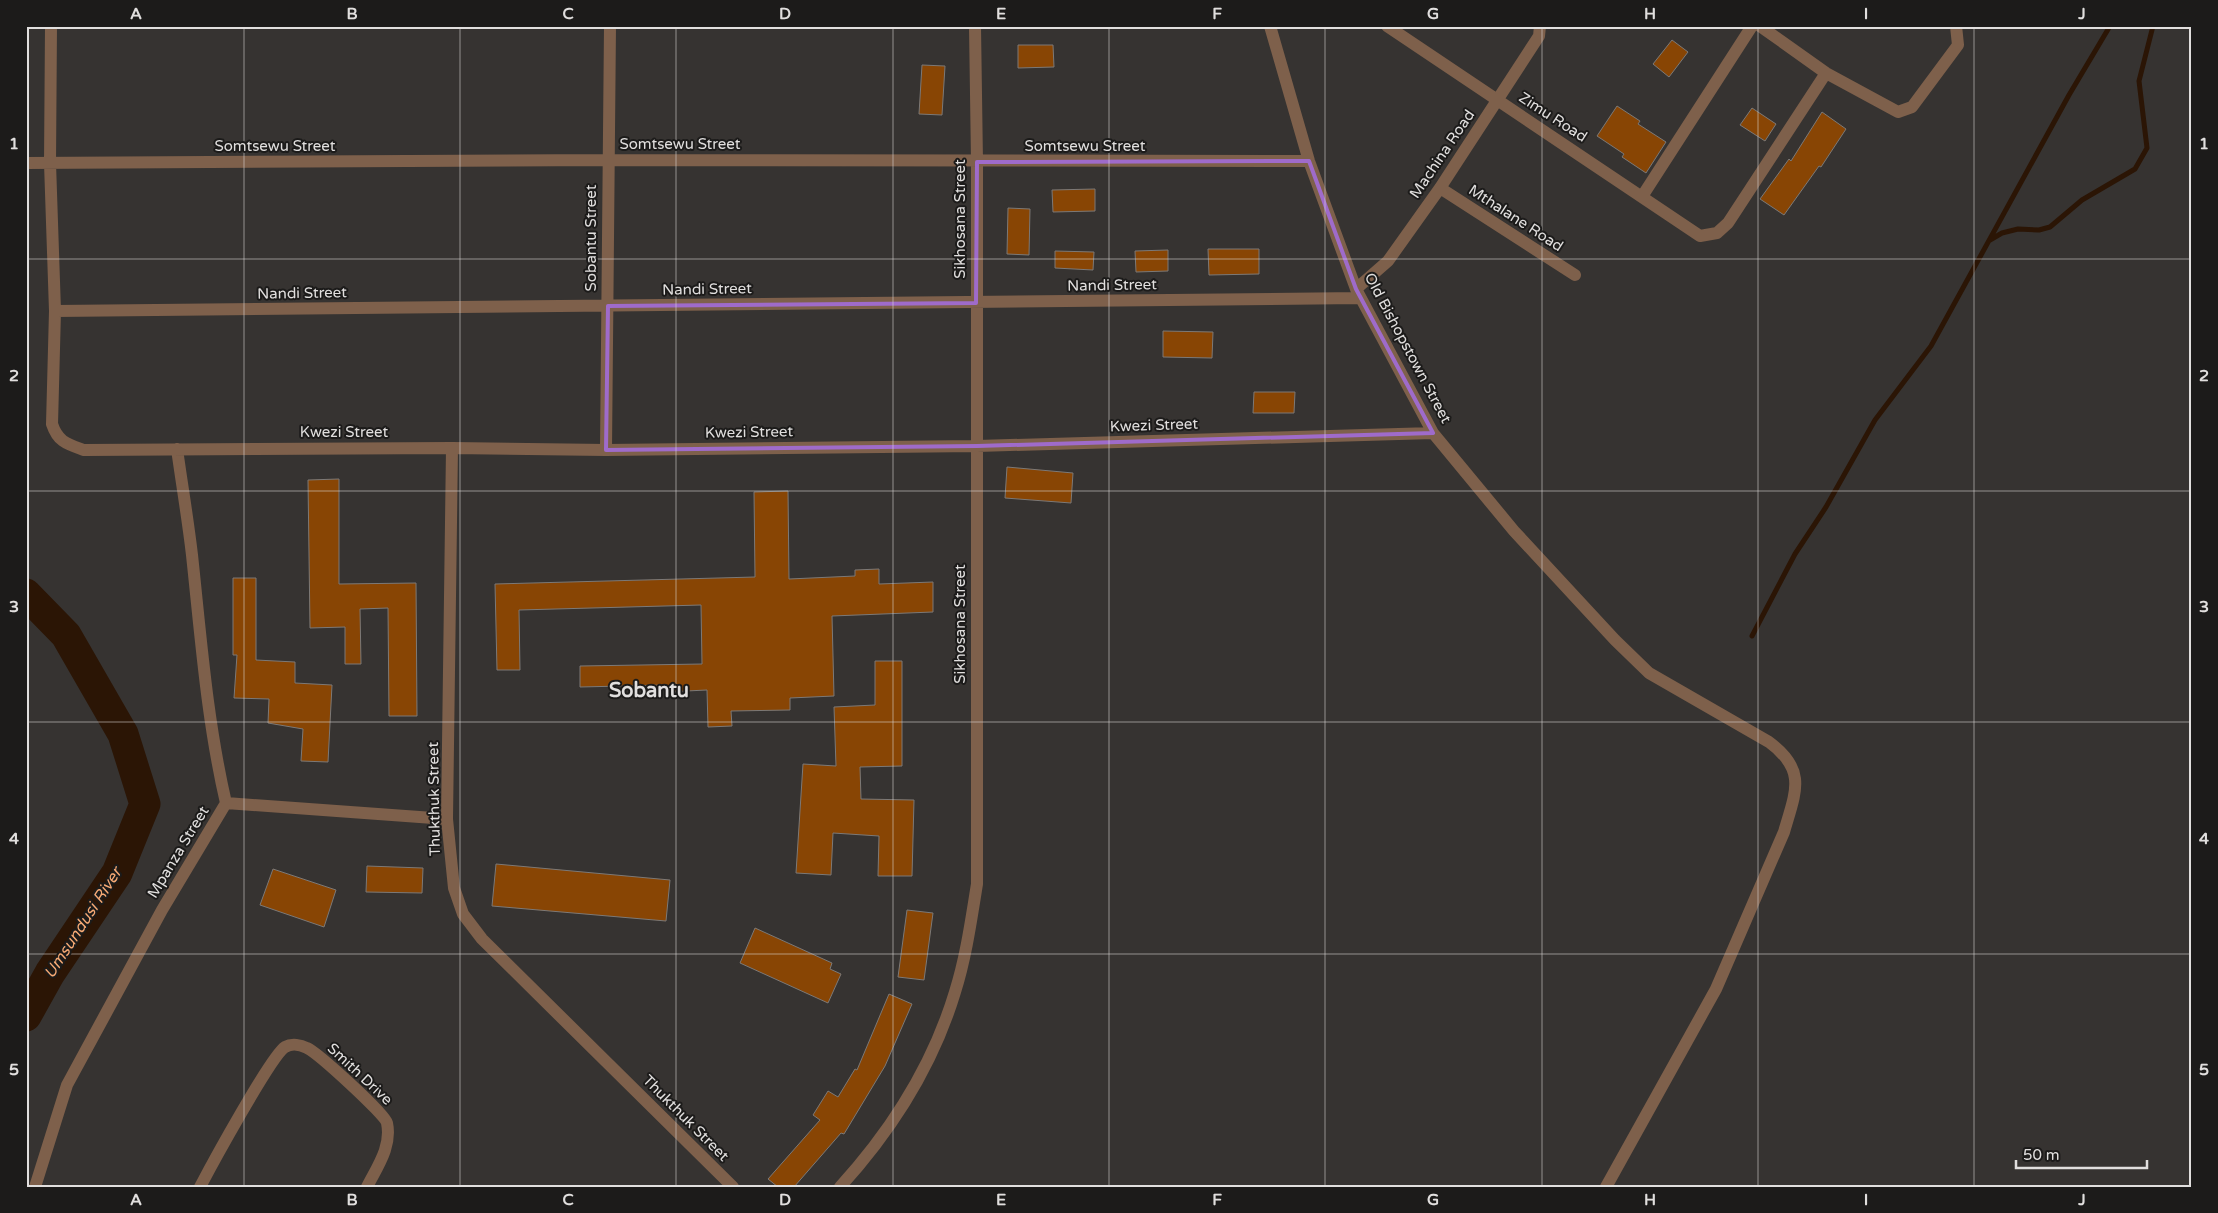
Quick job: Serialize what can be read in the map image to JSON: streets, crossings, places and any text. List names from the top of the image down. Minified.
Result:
{"streets":{"street":["Zimu Road","Somtsewu Street","Machina Road","Mthalane Road","Sikhosana Street","Sobantu Street","Nandi Street","Old Bishopstown Street","Kwezi Street","Thukthuk Street","Mpanza Street","Smith Drive"]},"crossings":[["Zimu Road","Machina Road"],["Somtsewu Street","Sikhosana Street"],["Somtsewu Street","Sobantu Street"],["Somtsewu Street","Old Bishopstown Street"],["Machina Road","Mthalane Road"],["Machina Road","Nandi Street"],["Machina Road","Old Bishopstown Street"],["Sikhosana Street","Nandi Street"],["Sikhosana Street","Kwezi Street"],["Sobantu Street","Nandi Street"],["Sobantu Street","Kwezi Street"],["Nandi Street","Old Bishopstown Street"],["Nandi Street","Kwezi Street"],["Old Bishopstown Street","Kwezi Street"],["Kwezi Street","Thukthuk Street"],["Kwezi Street","Mpanza Street"]],"districts":["Sobantu"],"water":["Umsundusi River"],"scale_bar":"50 m","grid":{"columns":["A","B","C","D","E","F","G","H","I","J"],"rows":["1","2","3","4","5"]}}
